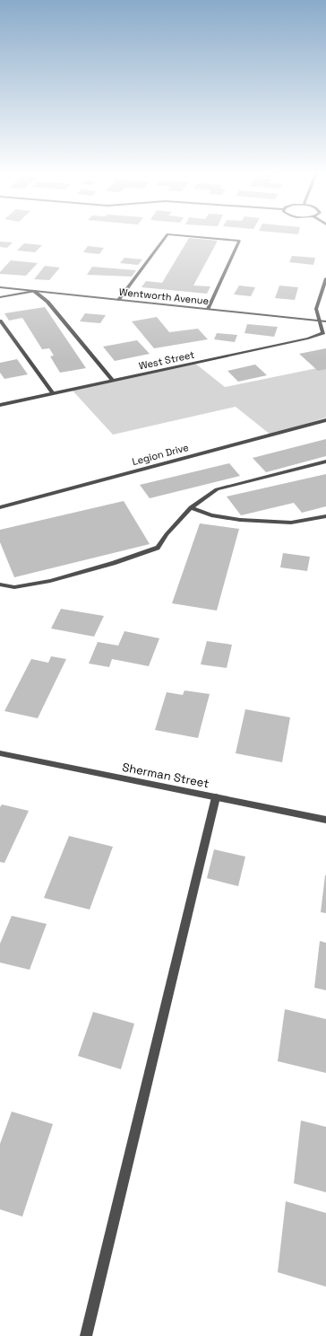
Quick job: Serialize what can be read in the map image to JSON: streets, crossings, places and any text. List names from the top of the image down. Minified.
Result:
{"streets":{"street":["Wentworth Avenue","West Street","Legion Drive","Sherman Street"]},"crossings":[["Wentworth Avenue","West Street"]]}
